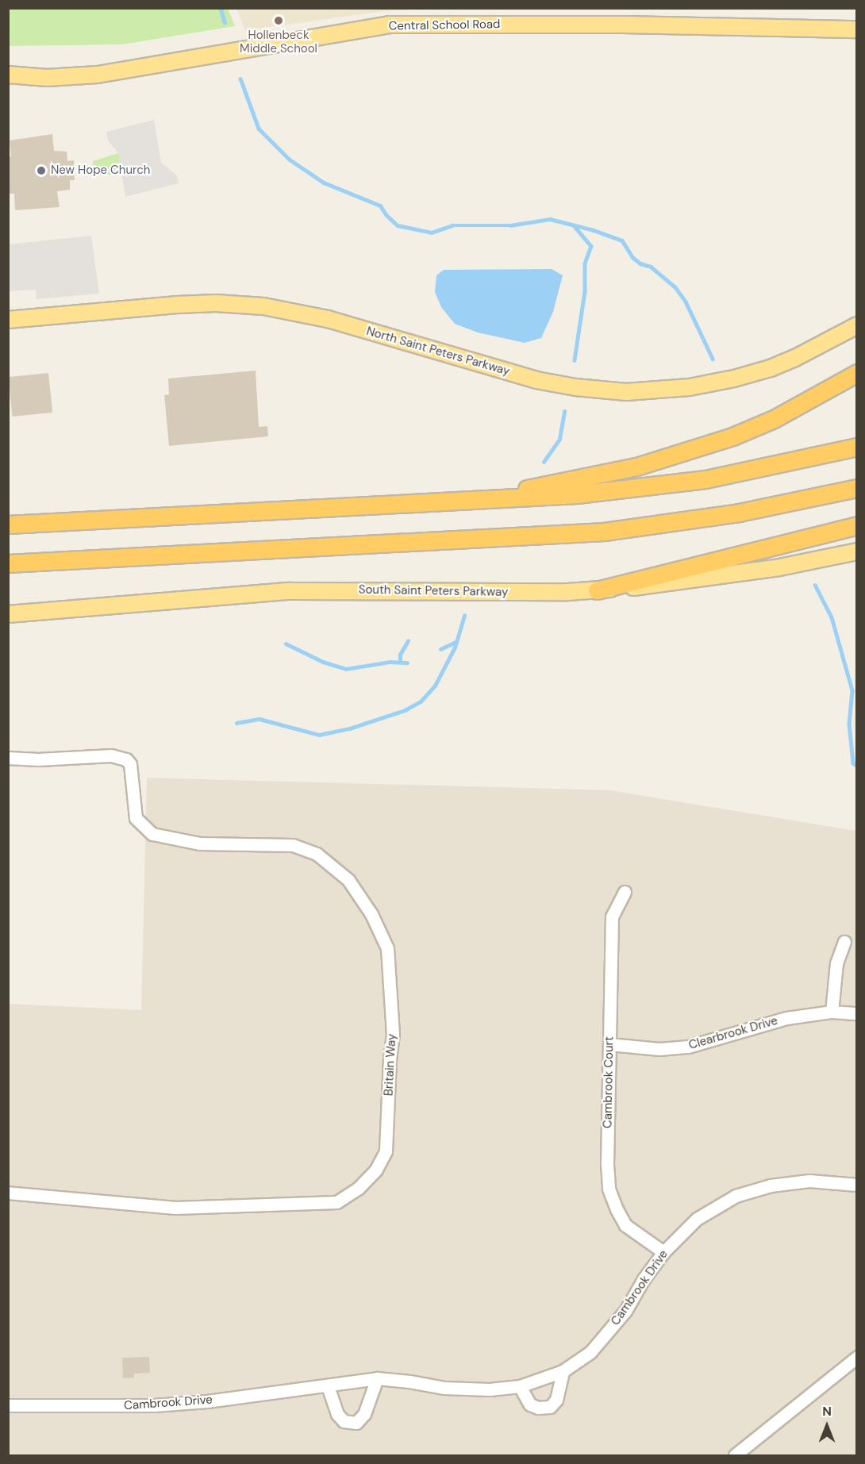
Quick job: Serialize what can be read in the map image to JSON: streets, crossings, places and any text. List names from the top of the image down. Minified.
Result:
{"streets":{"main road":["Central School Road","North Saint Peters Parkway","South Saint Peters Parkway"],"street":["Clearbrook Drive","Britain Way","Cambrook Court","Cambrook Drive"]},"crossings":[["Clearbrook Drive","Cambrook Court"],["Cambrook Court","Cambrook Drive"]],"places":["Hollenbeck Middle School","New Hope Church"],"north":"top"}
